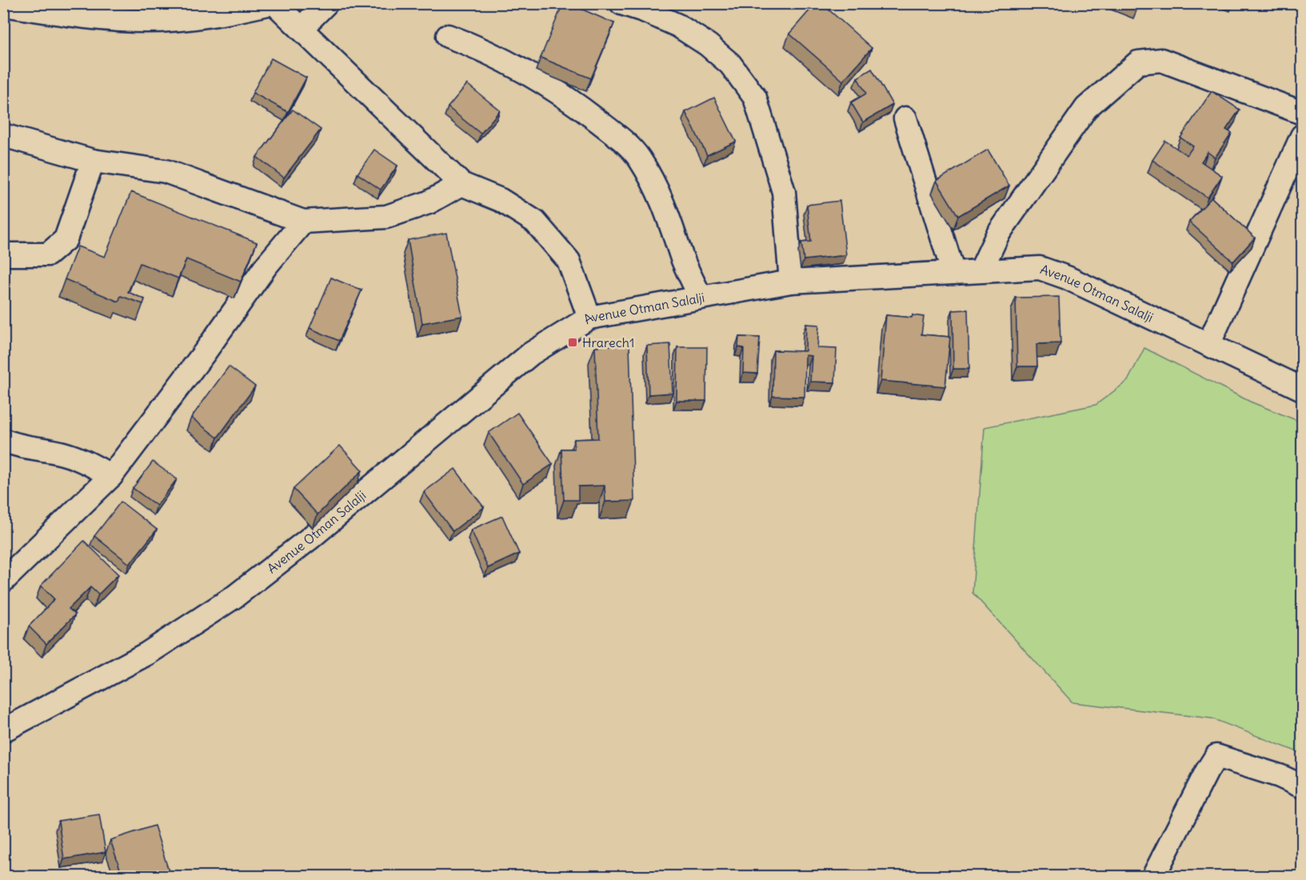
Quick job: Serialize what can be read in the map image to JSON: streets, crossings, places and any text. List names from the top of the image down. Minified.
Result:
{"streets":{"street":["Avenue Otman Salalji"]},"places":{"transit":["Hrarech1"]}}
